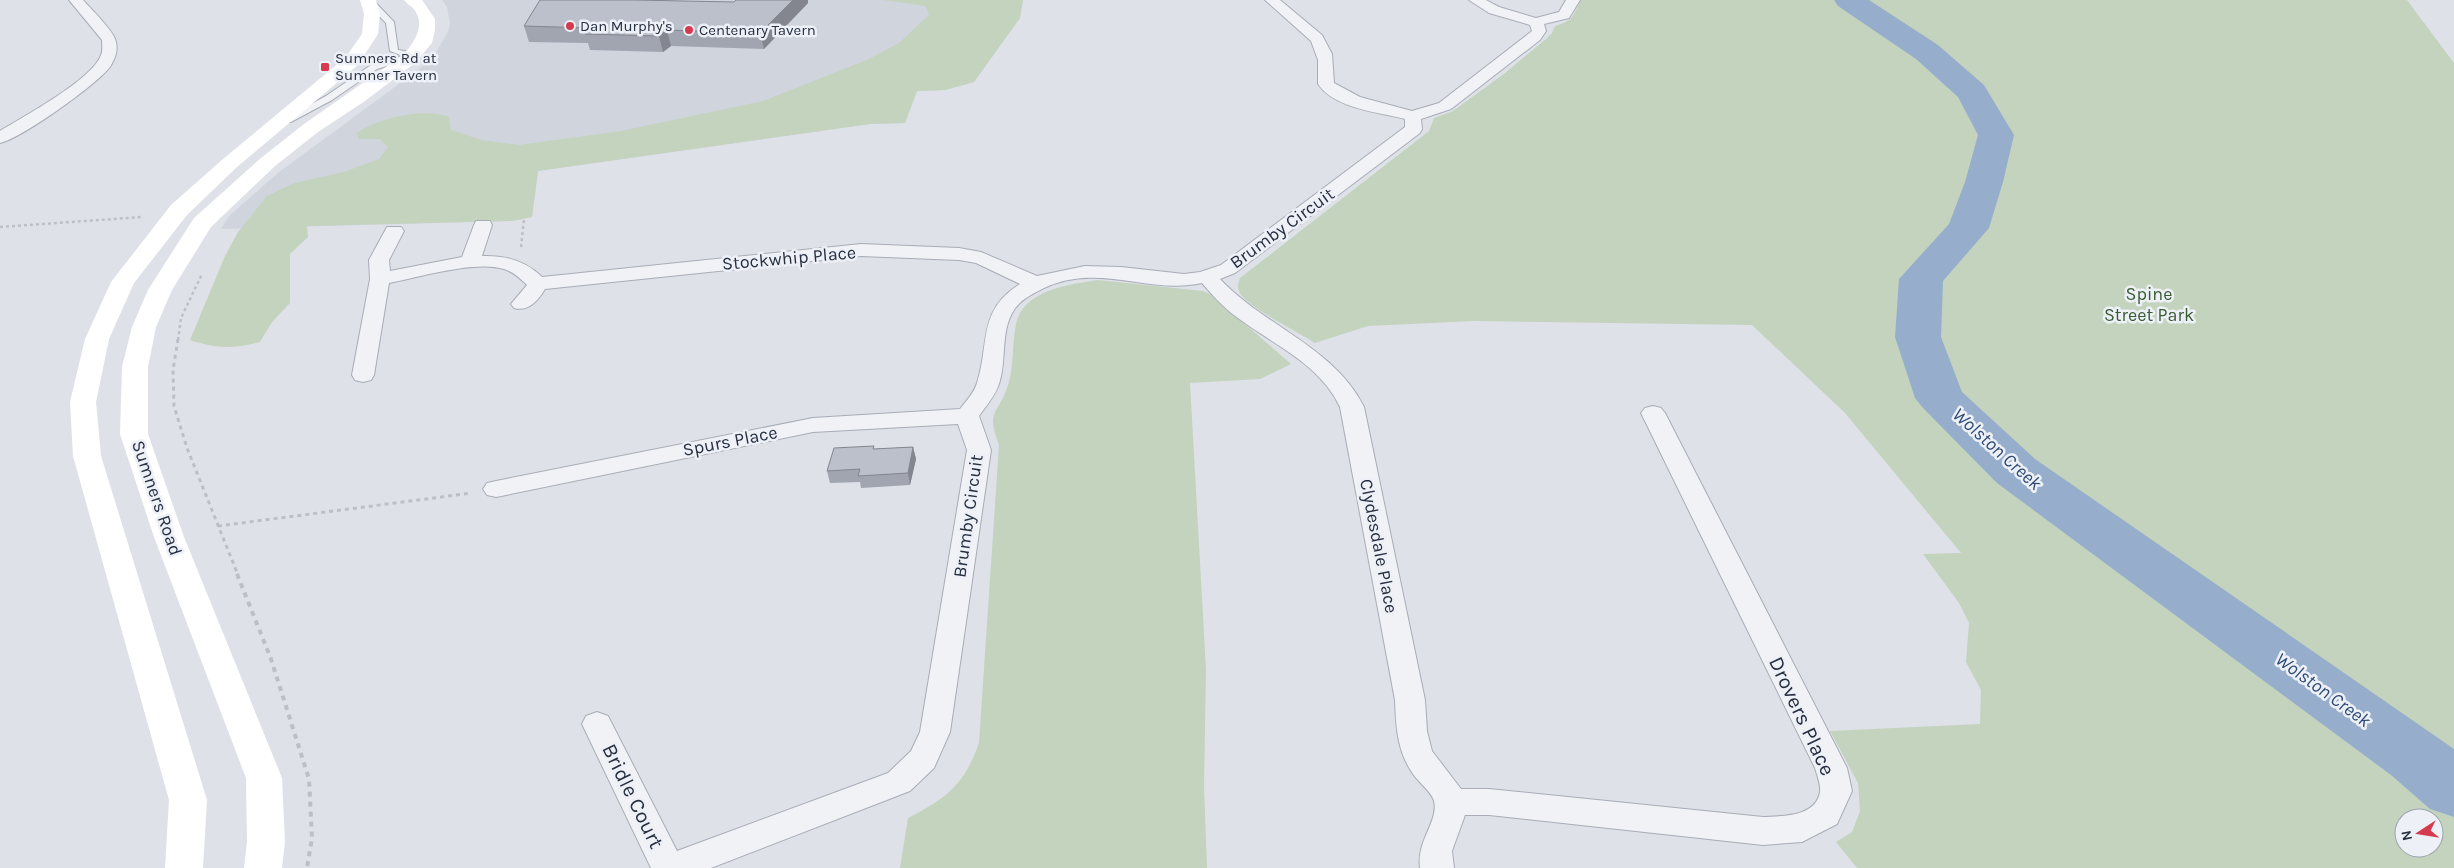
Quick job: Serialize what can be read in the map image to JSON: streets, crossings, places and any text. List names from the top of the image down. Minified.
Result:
{"streets":{"main road":["Sumners Road"],"street":["Brumby Circuit","Stockwhip Place","Spurs Place","Clydesdale Place","Drovers Place","Bridle Court"]},"crossings":[["Brumby Circuit","Stockwhip Place"],["Brumby Circuit","Spurs Place"],["Brumby Circuit","Clydesdale Place"],["Brumby Circuit","Bridle Court"],["Clydesdale Place","Drovers Place"]],"water":["Wolston Creek"],"parks":["Spine Street Park"],"places":{"other":["Dan Murphy's","Centenary Tavern"],"transit":["Sumners Rd at Sumner Tavern"]},"north":"left"}
